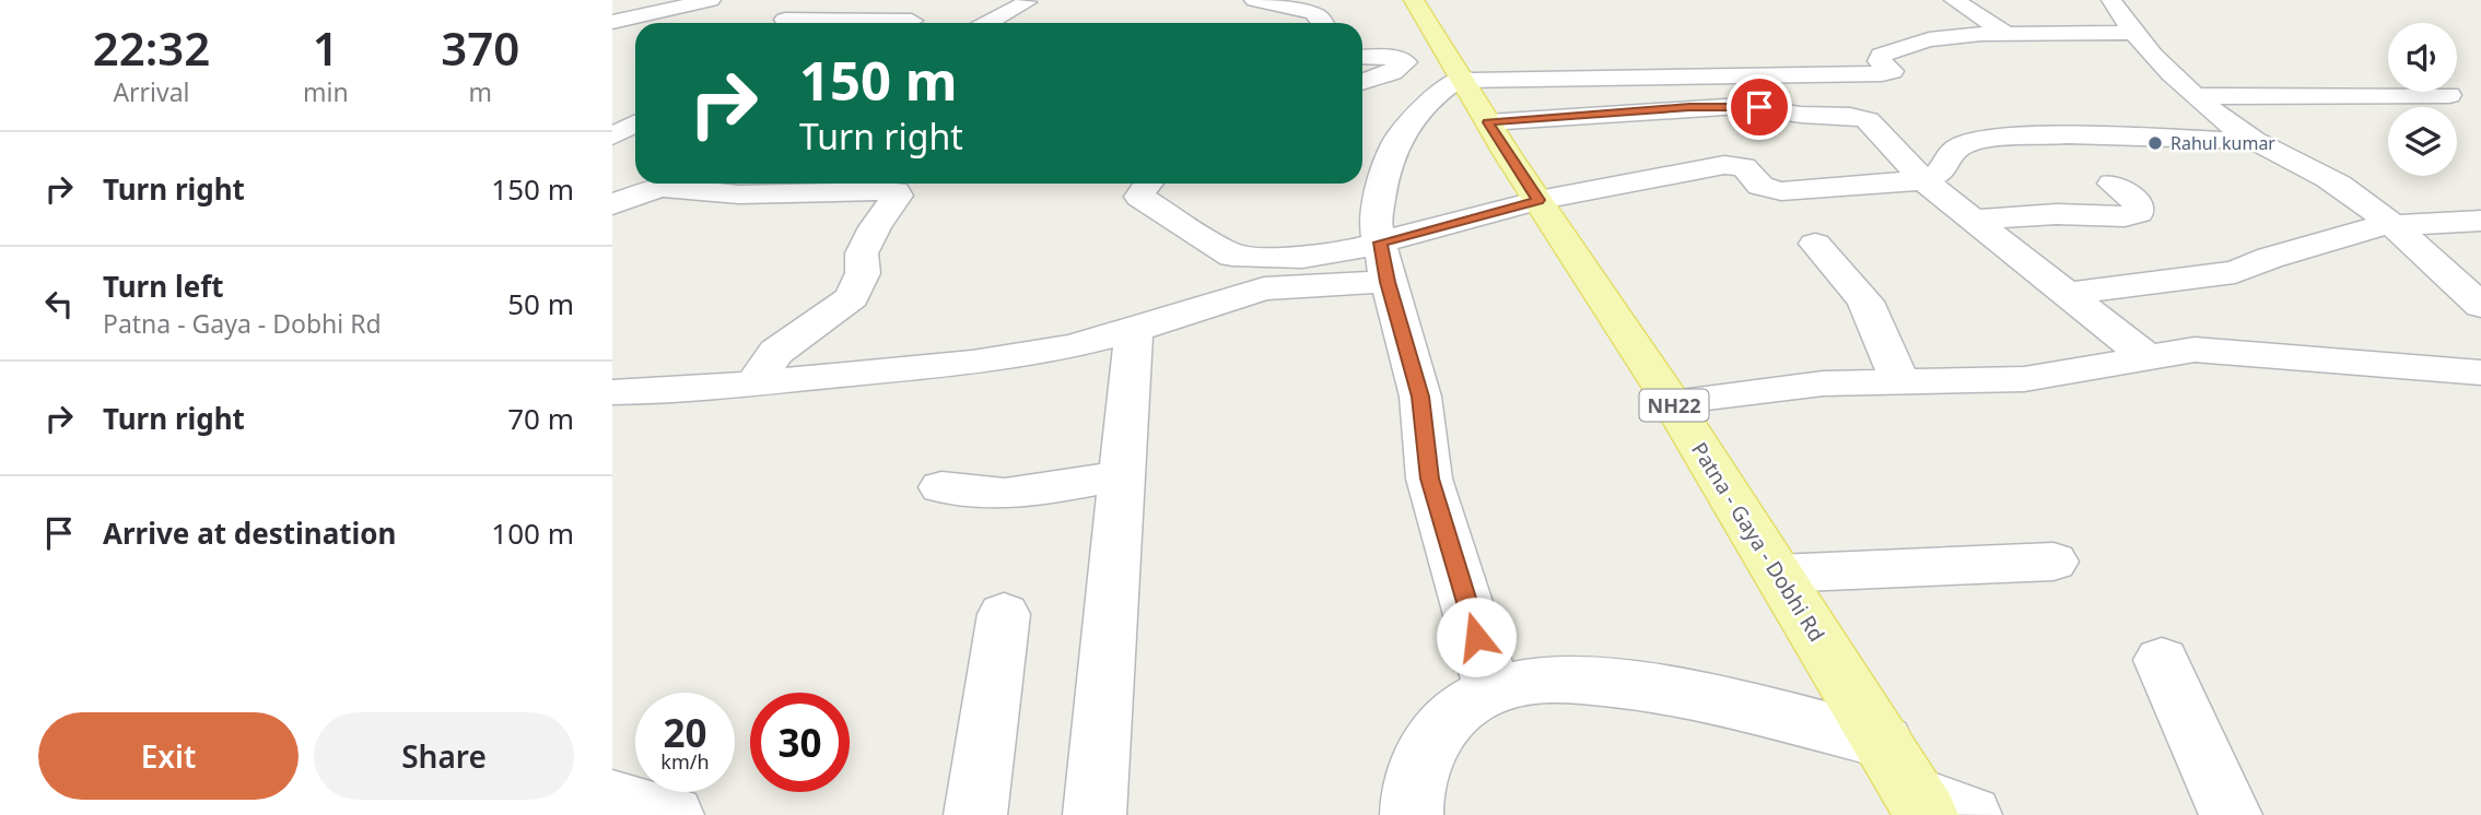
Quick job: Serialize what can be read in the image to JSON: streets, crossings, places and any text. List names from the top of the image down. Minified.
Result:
{"streets":{"main road":["NH22","Patna - Gaya - Dobhi Rd"]},"places":["Rahul kumar"],"page":{"eta":["22:32","Arrival","1","min","370","m"],"turn":["150 m","Turn right"],"list":[{"name":"Turn right","value":"150 m"},{"name":"Turn left","note":"Patna - Gaya - Dobhi Rd","value":"50 m"},{"name":"Turn right","value":"70 m"},{"name":"Arrive at destination","value":"100 m"}],"speed":"20 km/h","limit":"30","buttons":["Exit","Share"]}}
